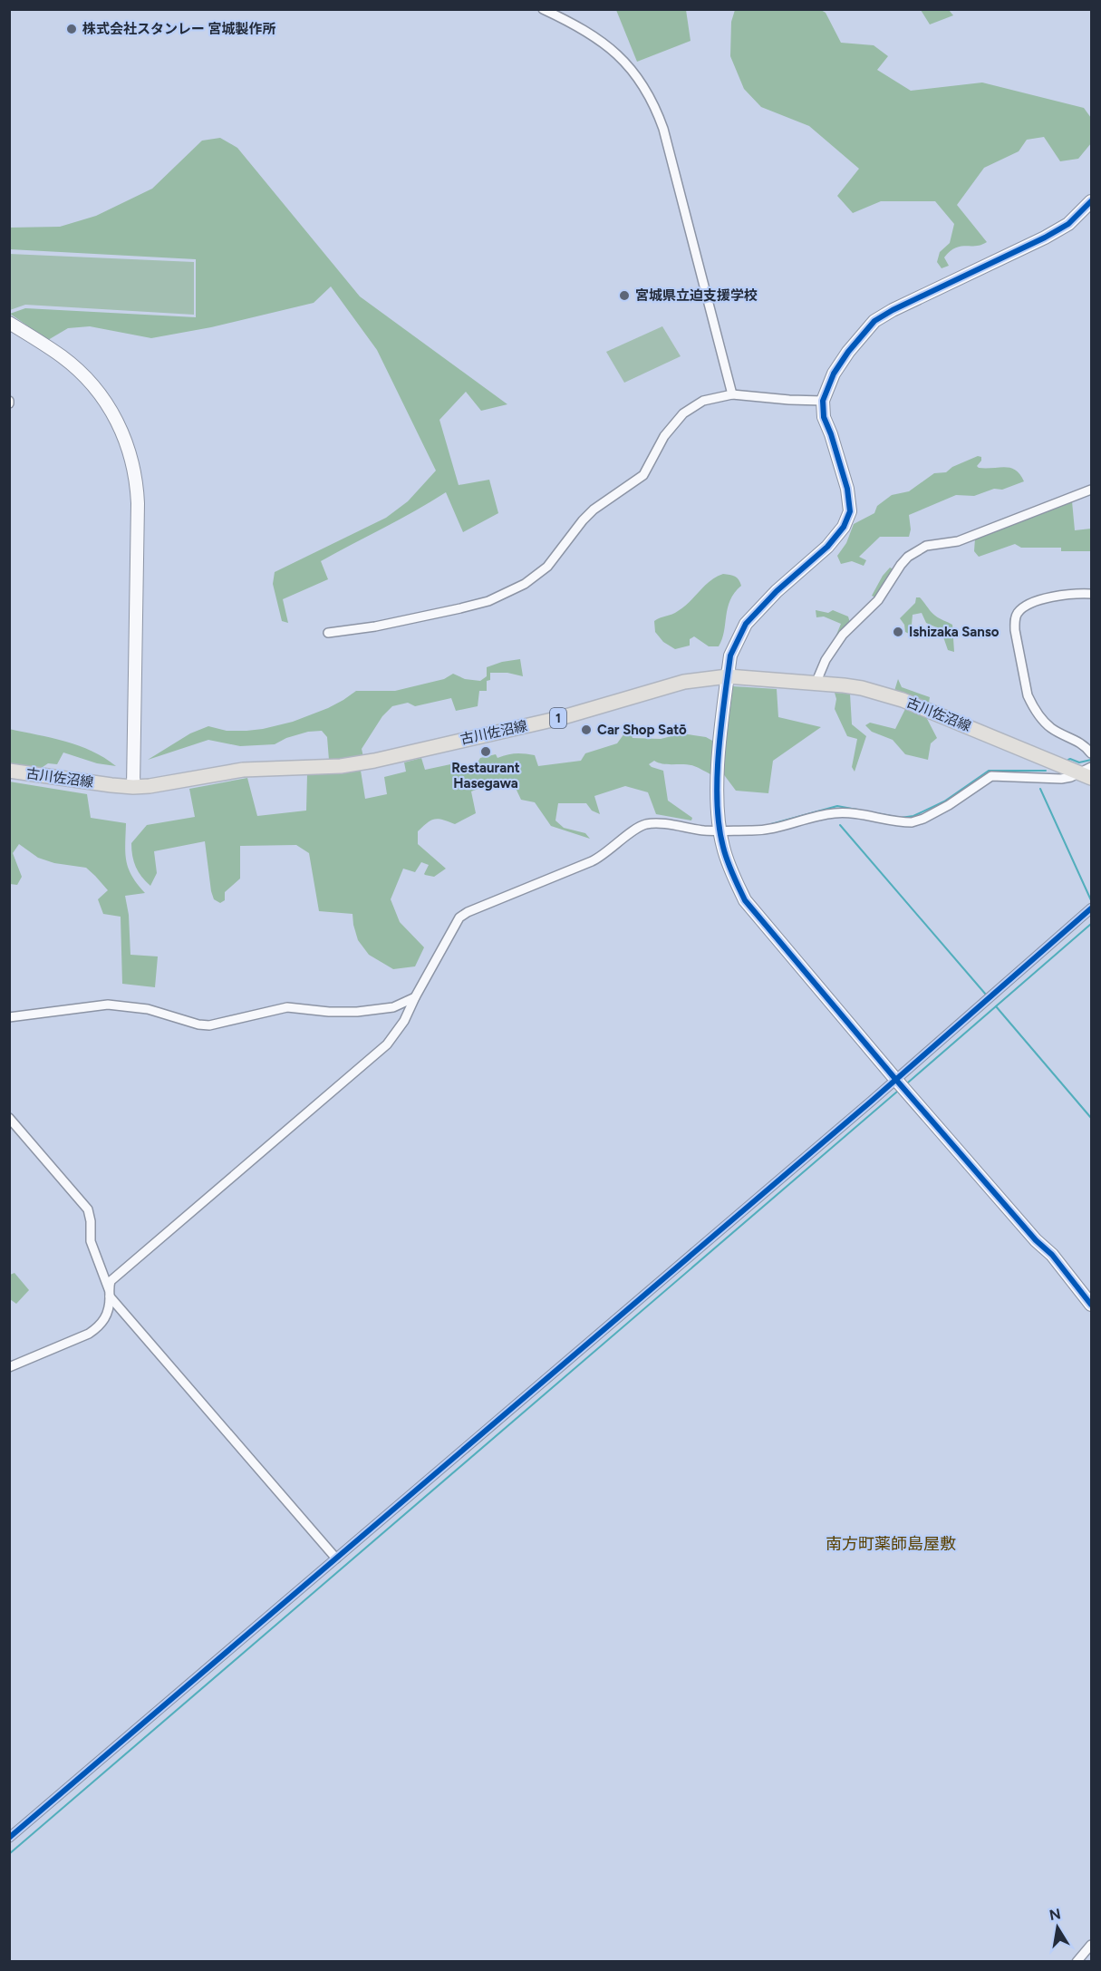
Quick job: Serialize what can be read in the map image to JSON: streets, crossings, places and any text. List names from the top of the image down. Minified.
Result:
{"streets":{"main road":["古川佐沼線","1"]},"districts":["南方町薬師島屋敷"],"places":["株式会社スタンレー 宮城製作所","宮城県立迫支援学校","Ishizaka Sanso","Car Shop Satō","Restaurant Hasegawa"],"north":"top"}
